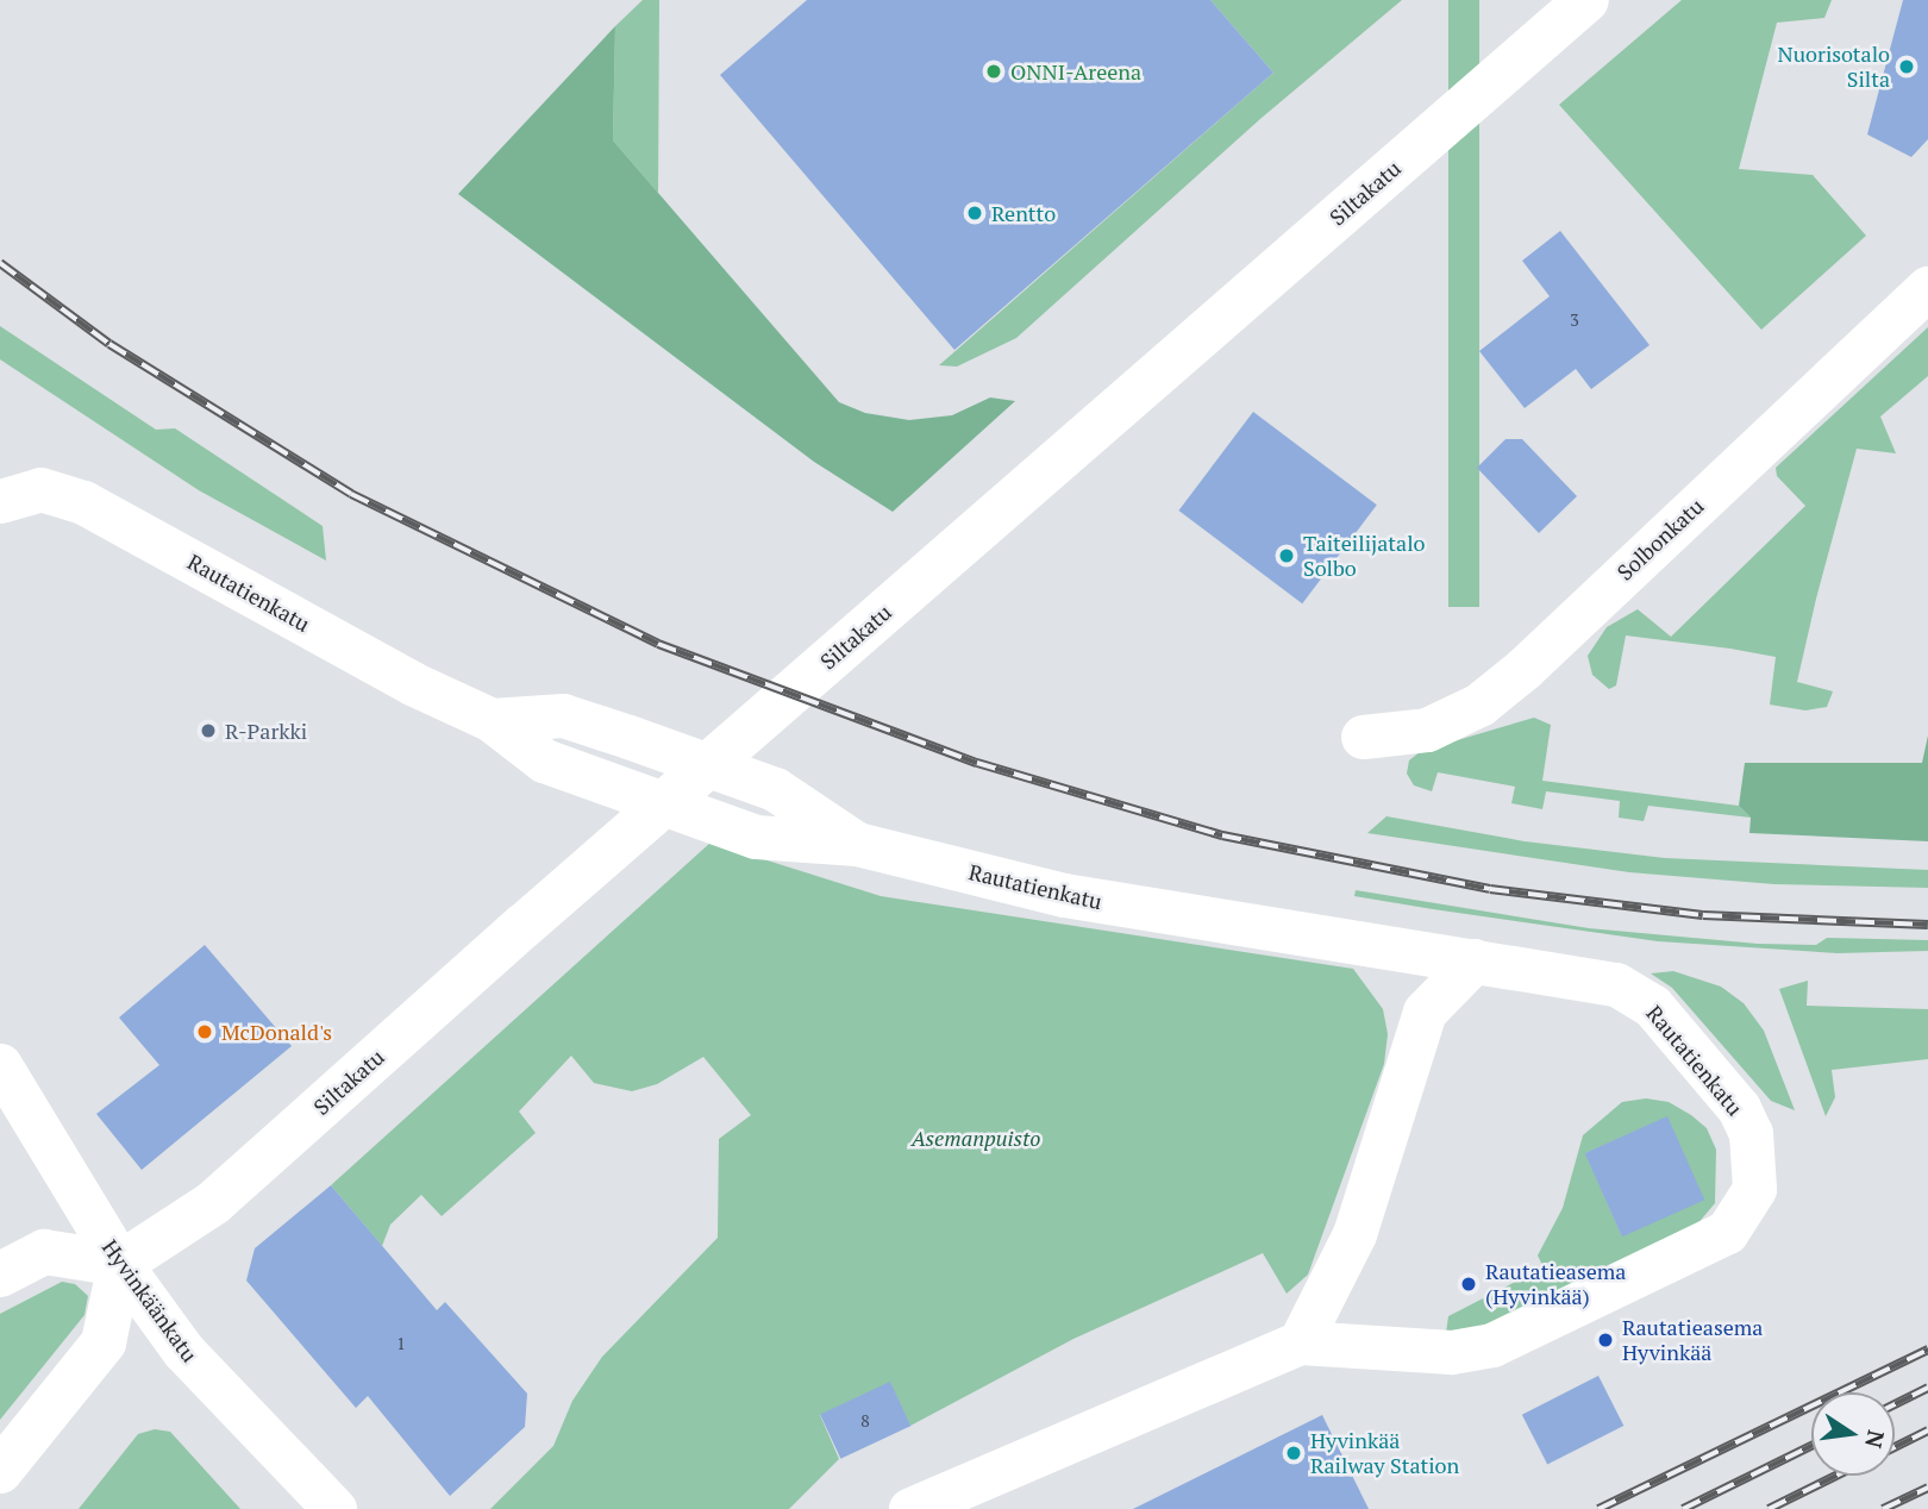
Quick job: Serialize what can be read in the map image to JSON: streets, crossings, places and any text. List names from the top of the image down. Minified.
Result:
{"streets":{"street":["Siltakatu","Solbonkatu","Rautatienkatu","Hyvinkäänkatu"]},"crossings":[["Siltakatu","Hyvinkäänkatu"]],"parks":["Asemanpuisto"],"places":["Nuorisotalo Silta","ONNI-Areena","Rentto","Taiteilijatalo Solbo","R-Parkki","McDonald's","Rautatieasema (Hyvinkää)","Rautatieasema Hyvinkää","Hyvinkää Railway Station"],"house_numbers":["3","1","8"],"north":"right"}
